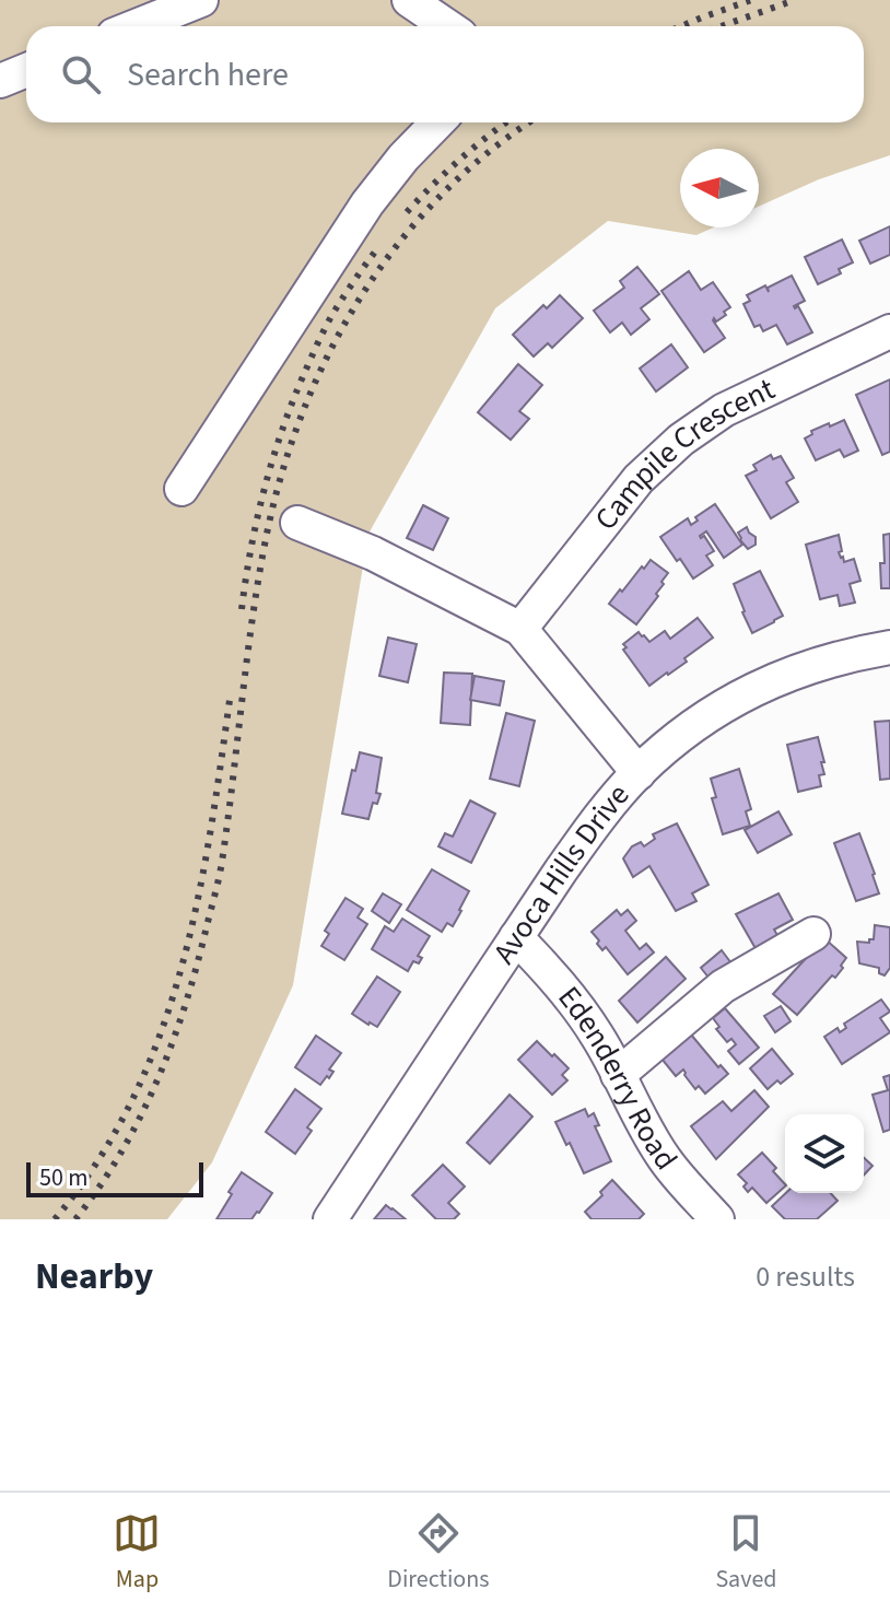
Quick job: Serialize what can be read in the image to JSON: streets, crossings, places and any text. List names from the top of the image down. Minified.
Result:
{"streets":{"street":["Campile Crescent","Avoca Hills Drive","Edenderry Road"]},"crossings":[["Avoca Hills Drive","Edenderry Road"]],"scale_bar":"50 m","north":"left","page":{"search":"Search here","scale":"50 m","heading":["Nearby","0 results"],"nav":["Map","Directions","Saved"]}}
